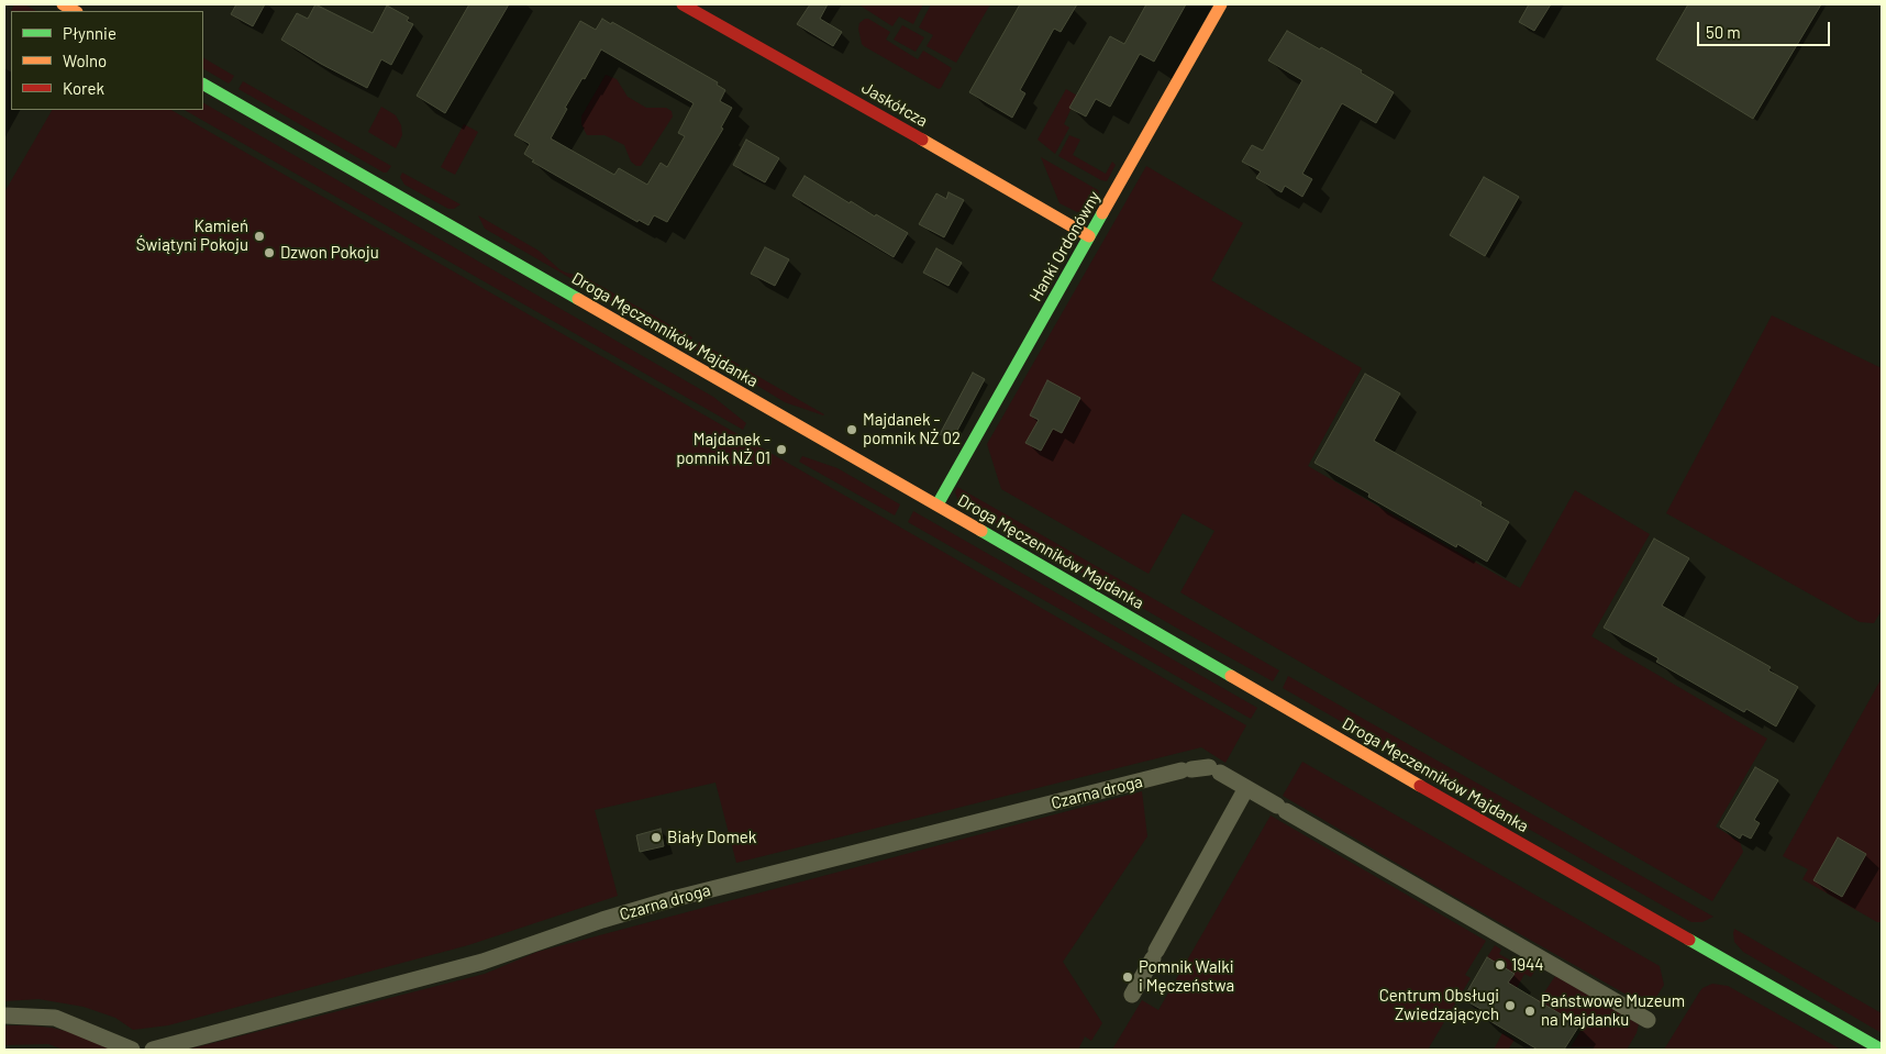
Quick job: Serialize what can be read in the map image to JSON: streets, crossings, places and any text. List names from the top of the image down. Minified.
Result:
{"streets":{"street":["Jaskółcza","Hanki Ordonówny","Droga Męczenników Majdanka","Czarna droga"]},"crossings":[["Jaskółcza","Hanki Ordonówny"],["Hanki Ordonówny","Droga Męczenników Majdanka"]],"places":["Kamień Świątyni Pokoju","Dzwon Pokoju","Majdanek - pomnik NŻ 02","Majdanek - pomnik NŻ 01","Biały Domek","1944","Pomnik Walki i Męczeństwa","Centrum Obsługi Zwiedzających","Państwowe Muzeum na Majdanku"],"legend":["Płynnie","Wolno","Korek"],"scale_bar":"50 m"}
